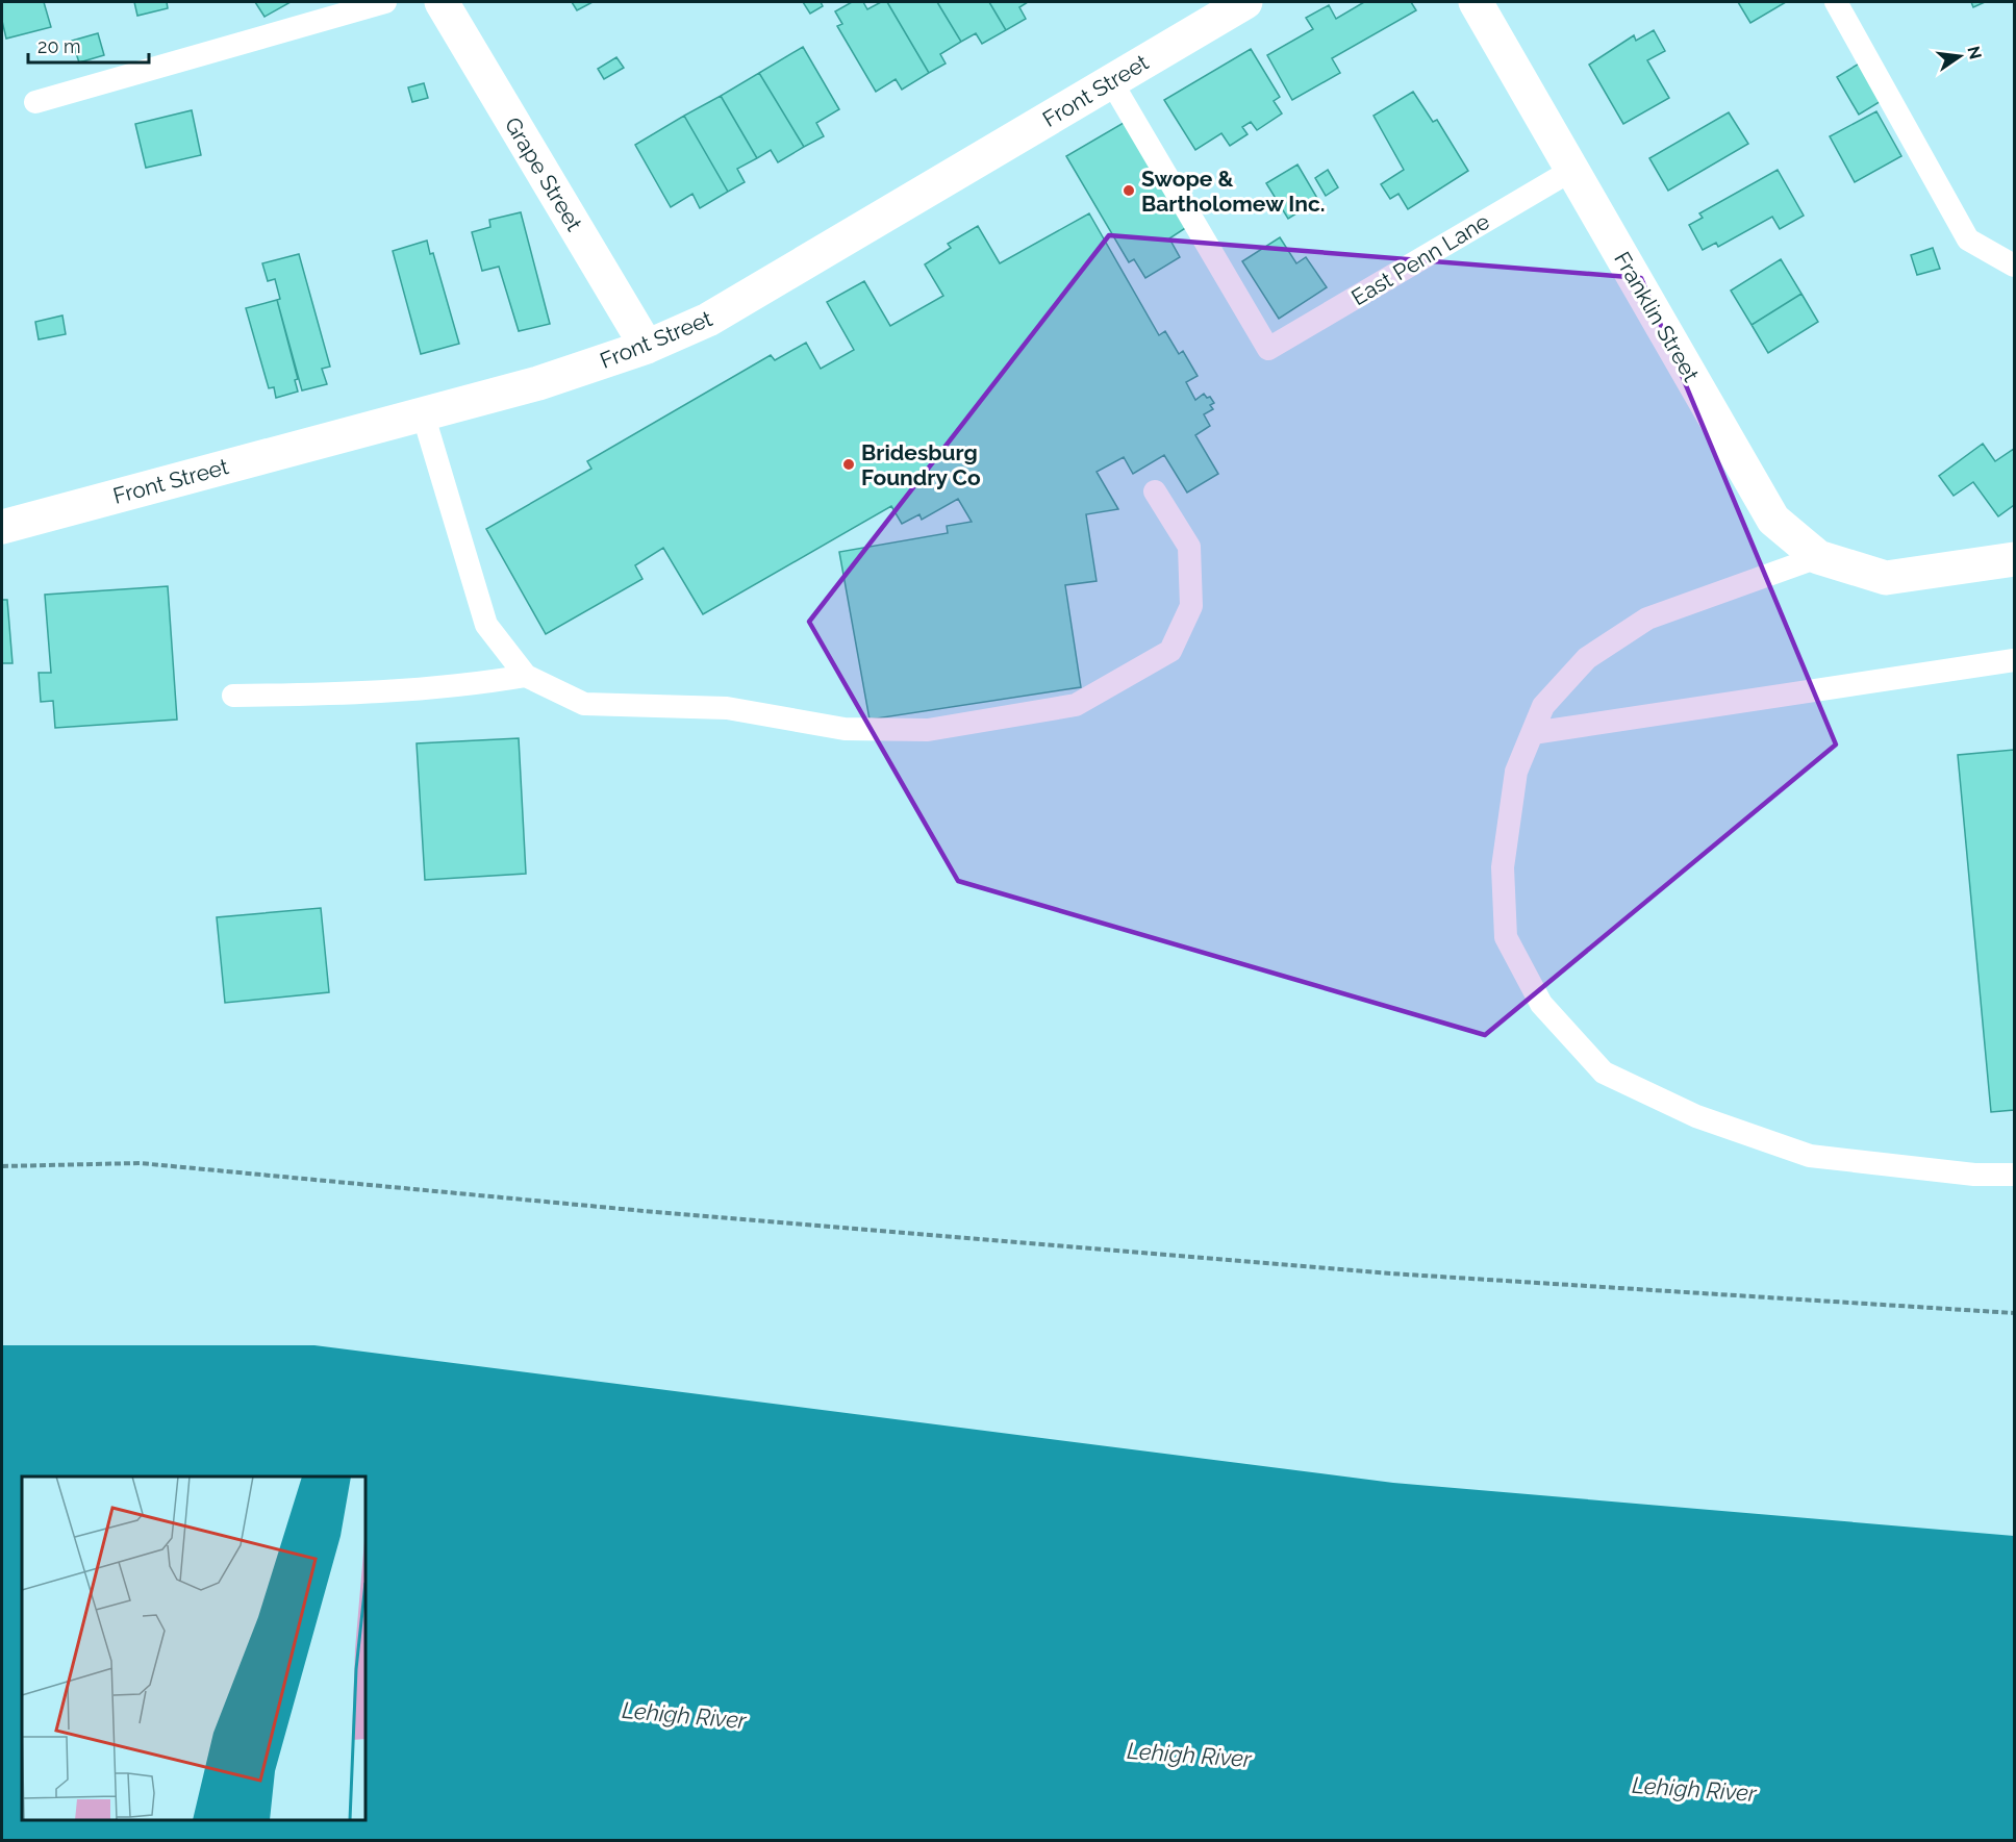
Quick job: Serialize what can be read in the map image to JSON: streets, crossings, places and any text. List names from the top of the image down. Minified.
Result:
{"streets":{"street":["Front Street","Grape Street","Franklin Street"],"lane":["East Penn Lane"]},"crossings":[["Front Street","Grape Street"],["Front Street","East Penn Lane"],["East Penn Lane","Franklin Street"]],"water":["Lehigh River"],"places":["Swope & Bartholomew Inc.","Bridesburg Foundry Co"],"scale_bar":"20 m","north":"right"}
